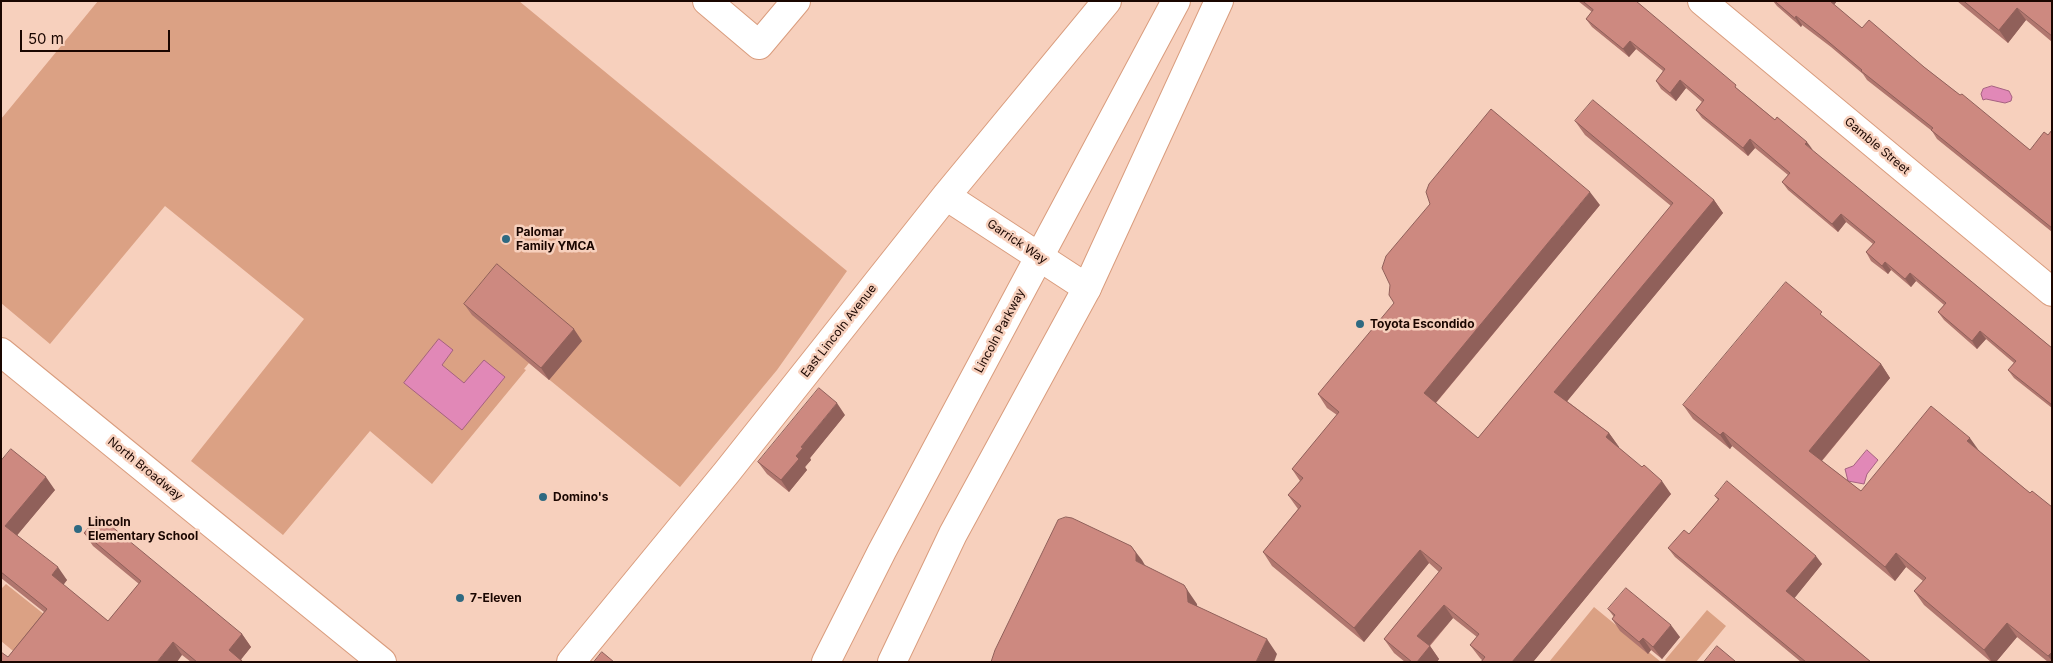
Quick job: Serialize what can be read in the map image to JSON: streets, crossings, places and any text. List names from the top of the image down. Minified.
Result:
{"streets":{"main road":["Gamble Street","Garrick Way","East Lincoln Avenue","Lincoln Parkway","North Broadway"]},"crossings":[["Garrick Way","East Lincoln Avenue"],["Garrick Way","Lincoln Parkway"]],"places":["Palomar Family YMCA","Toyota Escondido","Domino's","Lincoln Elementary School","7-Eleven"],"scale_bar":"50 m"}
